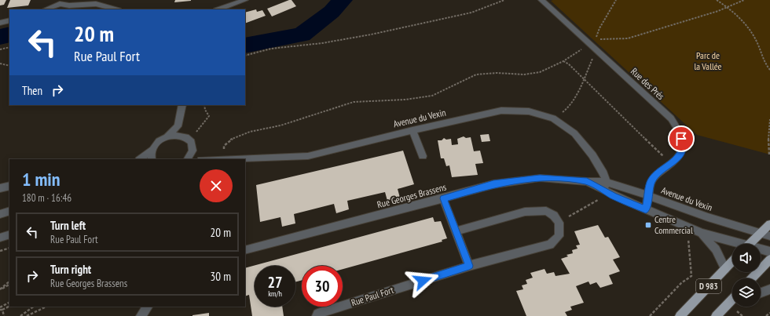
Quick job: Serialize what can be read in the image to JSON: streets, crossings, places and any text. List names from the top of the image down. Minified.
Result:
{"streets":{"main road":["D 983"],"street":["Rue des Prés","Avenue du Vexin","Rue Georges Brassens","Rue Paul Fort"]},"crossings":[["Rue des Prés","Avenue du Vexin"],["Avenue du Vexin","Rue Georges Brassens"]],"parks":["Parc de la Vallée"],"places":{"transit":["Centre Commercial"]},"page":{"turn":["20 m","Rue Paul Fort"],"then":"Then","heading":["1 min","180 m · 16:46"],"list":[{"name":"Turn left","note":"Rue Paul Fort","value":"20 m"},{"name":"Turn right","note":"Rue Georges Brassens","value":"30 m"}],"speed":"27 km/h","limit":"30"}}
